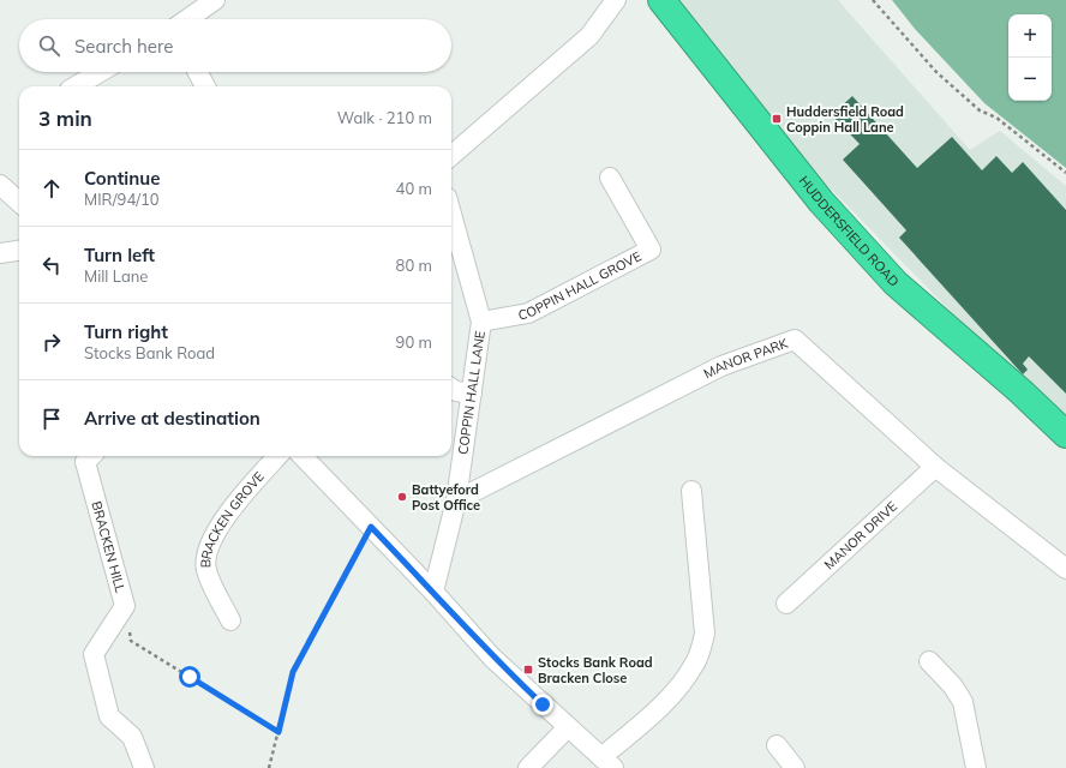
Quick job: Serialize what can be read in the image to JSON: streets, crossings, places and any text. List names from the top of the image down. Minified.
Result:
{"streets":{"highway":["HUDDERSFIELD ROAD"],"street":["COPPIN HALL GROVE","MANOR PARK","COPPIN HALL LANE","BRACKEN GROVE","MANOR DRIVE","BRACKEN HILL"]},"crossings":[["COPPIN HALL GROVE","COPPIN HALL LANE"],["MANOR PARK","COPPIN HALL LANE"],["MANOR PARK","MANOR DRIVE"]],"places":{"transit":["Huddersfield Road Coppin Hall Lane","Stocks Bank Road Bracken Close"],"other":["Battyeford Post Office"]},"page":{"map_buttons":["+","−"],"search":"Search here","heading":["3 min","Walk · 210 m"],"list":[["Continue","MIR/94/10","40 m"],["Turn left","Mill Lane","80 m"],["Turn right","Stocks Bank Road","90 m"],"Arrive at destination"]}}
